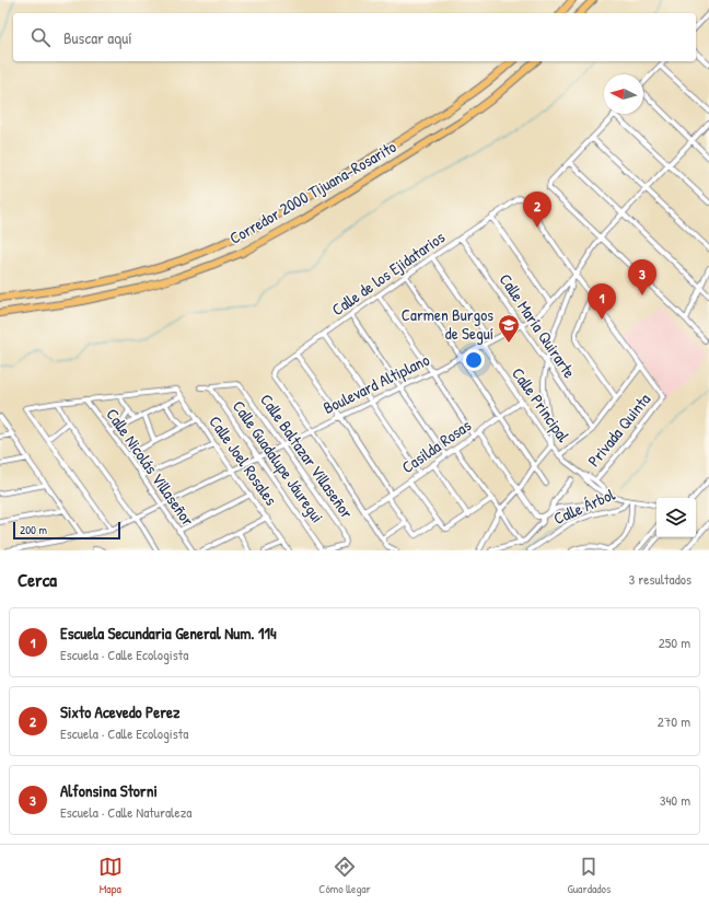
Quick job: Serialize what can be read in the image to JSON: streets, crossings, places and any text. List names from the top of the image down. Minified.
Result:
{"streets":{"highway":["Corredor 2000 Tijuana-Rosarito"],"street":["Calle de los Ejidatarios","Calle María Quirarte","Boulevard Altiplano","Calle Principal","Privada Quinta","Casilda Rosas","Calle Baltazar Villaseñor","Calle Joel Rosales","Calle Guadalupe Jáuregui","Calle Nicolás Villaseñor","Calle Árbol"]},"crossings":[["Calle de los Ejidatarios","Calle María Quirarte"],["Calle de los Ejidatarios","Boulevard Altiplano"],["Calle María Quirarte","Boulevard Altiplano"],["Boulevard Altiplano","Calle Principal"],["Boulevard Altiplano","Calle Baltazar Villaseñor"],["Boulevard Altiplano","Calle Joel Rosales"],["Boulevard Altiplano","Calle Guadalupe Jáuregui"],["Boulevard Altiplano","Calle Nicolás Villaseñor"],["Calle Principal","Privada Quinta"],["Calle Principal","Casilda Rosas"],["Calle Principal","Calle Árbol"],["Calle Baltazar Villaseñor","Calle Guadalupe Jáuregui"]],"places":{"school or university":["Carmen Burgos de Seguí"]},"scale_bar":"200 m","north":"left","page":{"search":"Buscar aquí","pins":["2","3","1"],"scale":"200 m","heading":["Cerca","3 resultados"],"list":[{"mark":"1","name":"Escuela Secundaria General Num. 114","note":"Escuela · Calle Ecologista","value":"250 m"},{"mark":"2","name":"Sixto Acevedo Perez","note":"Escuela · Calle Ecologista","value":"270 m"},{"mark":"3","name":"Alfonsina Storni","note":"Escuela · Calle Naturaleza","value":"340 m"}],"nav":["Mapa","Cómo llegar","Guardados"]}}
